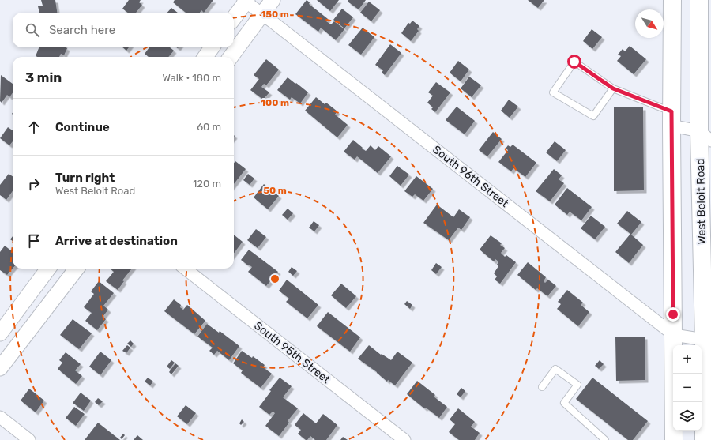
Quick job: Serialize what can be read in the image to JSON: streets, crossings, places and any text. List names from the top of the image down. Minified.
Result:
{"streets":{"main road":["West Beloit Road"],"street":["South 96th Street","South 95th Street"]},"crossings":[["South 96th Street","West Beloit Road"]],"north":"bottom right","page":{"search":"Search here","heading":["3 min","Walk · 180 m"],"list":[["Continue","60 m"],["Turn right","West Beloit Road","120 m"],"Arrive at destination"],"map_buttons":["+","−"]},"rings":["150 m","100 m","50 m"]}
